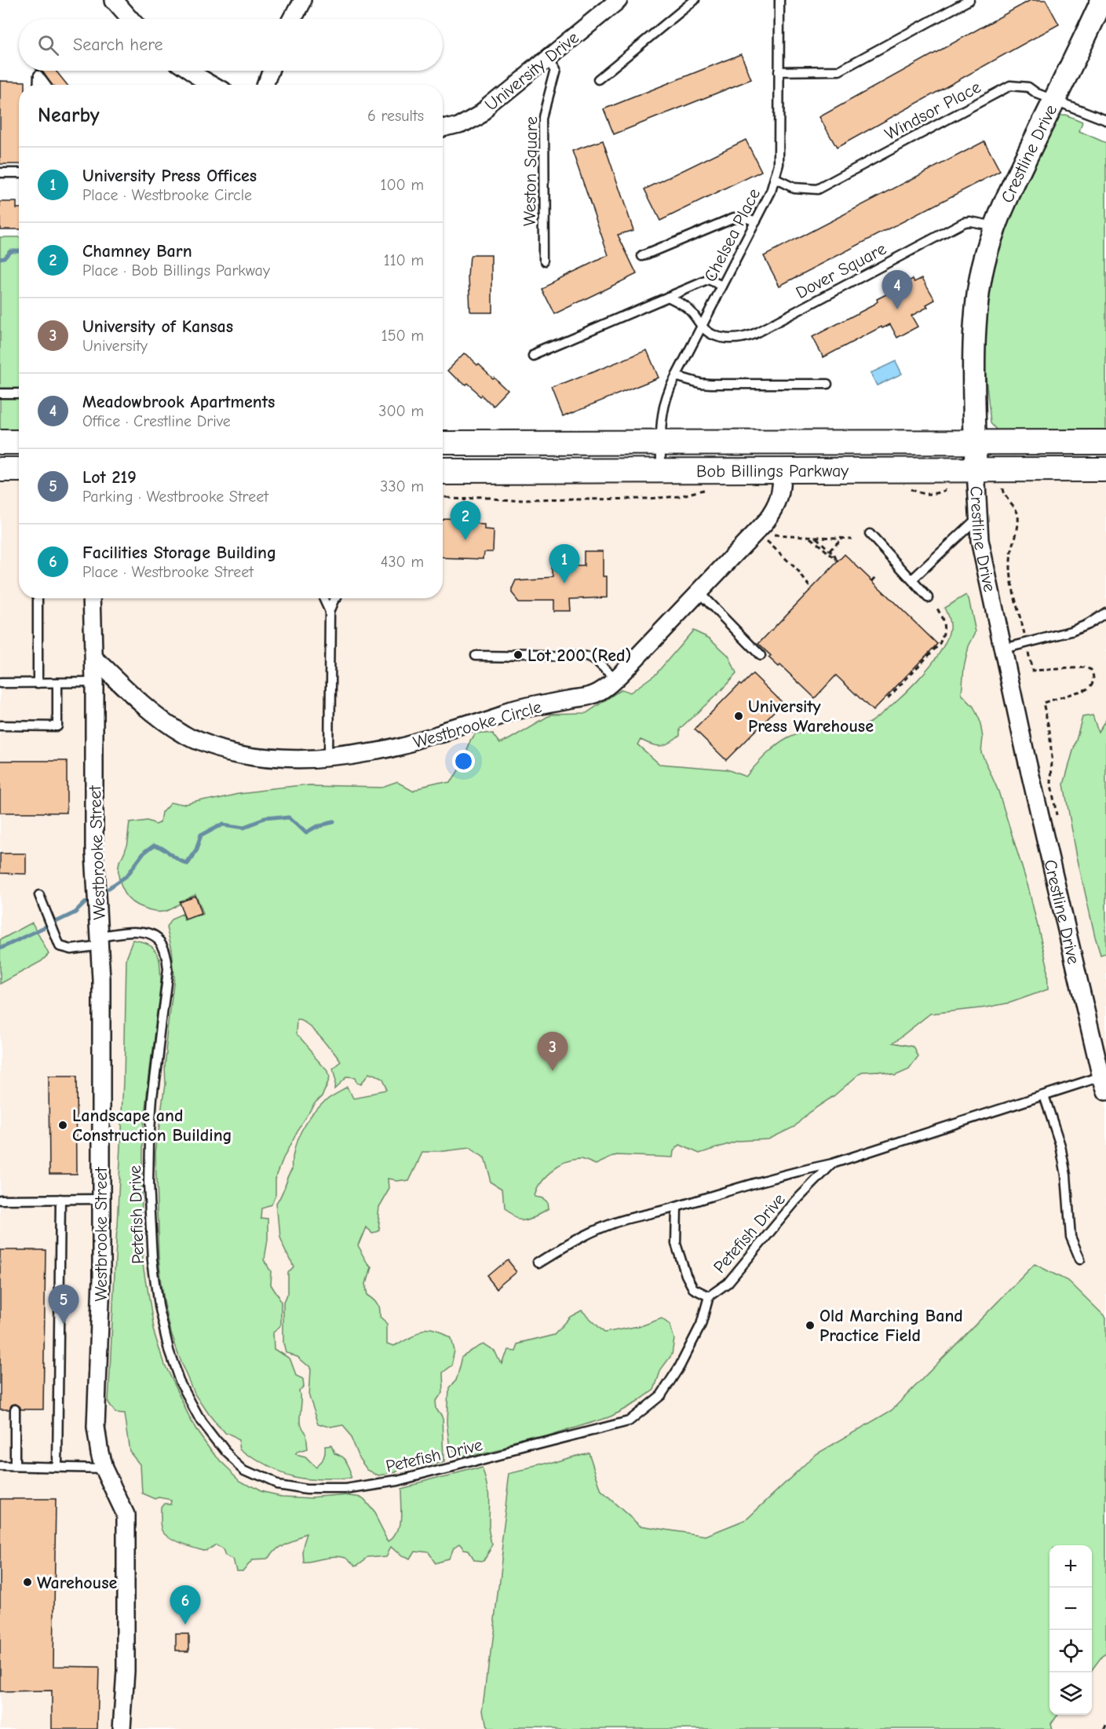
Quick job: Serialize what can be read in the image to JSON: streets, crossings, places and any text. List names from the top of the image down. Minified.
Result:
{"streets":{"main road":["Bob Billings Parkway"],"street":["University Drive","Crestline Drive","Westbrooke Circle","Westbrooke Street"],"lane":["Windsor Place","Weston Square","Chelsea Place","Dover Square","Petefish Drive"]},"crossings":[["University Drive","Weston Square"],["Windsor Place","Crestline Drive"],["Windsor Place","Chelsea Place"],["Crestline Drive","Dover Square"],["Crestline Drive","Bob Billings Parkway"],["Crestline Drive","Petefish Drive"],["Chelsea Place","Dover Square"],["Chelsea Place","Bob Billings Parkway"],["Bob Billings Parkway","Westbrooke Circle"],["Westbrooke Circle","Westbrooke Street"],["Westbrooke Street","Petefish Drive"]],"places":["Lot 200 (Red)","University Press Warehouse","Landscape and Construction Building","Old Marching Band Practice Field","Warehouse"],"page":{"search":"Search here","heading":["Nearby","6 results"],"list":[{"mark":"1","name":"University Press Offices","note":"Place · Westbrooke Circle","value":"100 m"},{"mark":"2","name":"Chamney Barn","note":"Place · Bob Billings Parkway","value":"110 m"},{"mark":"3","name":"University of Kansas","note":"University","value":"150 m"},{"mark":"4","name":"Meadowbrook Apartments","note":"Office · Crestline Drive","value":"300 m"},{"mark":"5","name":"Lot 219","note":"Parking · Westbrooke Street","value":"330 m"},{"mark":"6","name":"Facilities Storage Building","note":"Place · Westbrooke Street","value":"430 m"}],"pins":["4","2","1","3","5","6"],"map_buttons":["+","−"]}}
